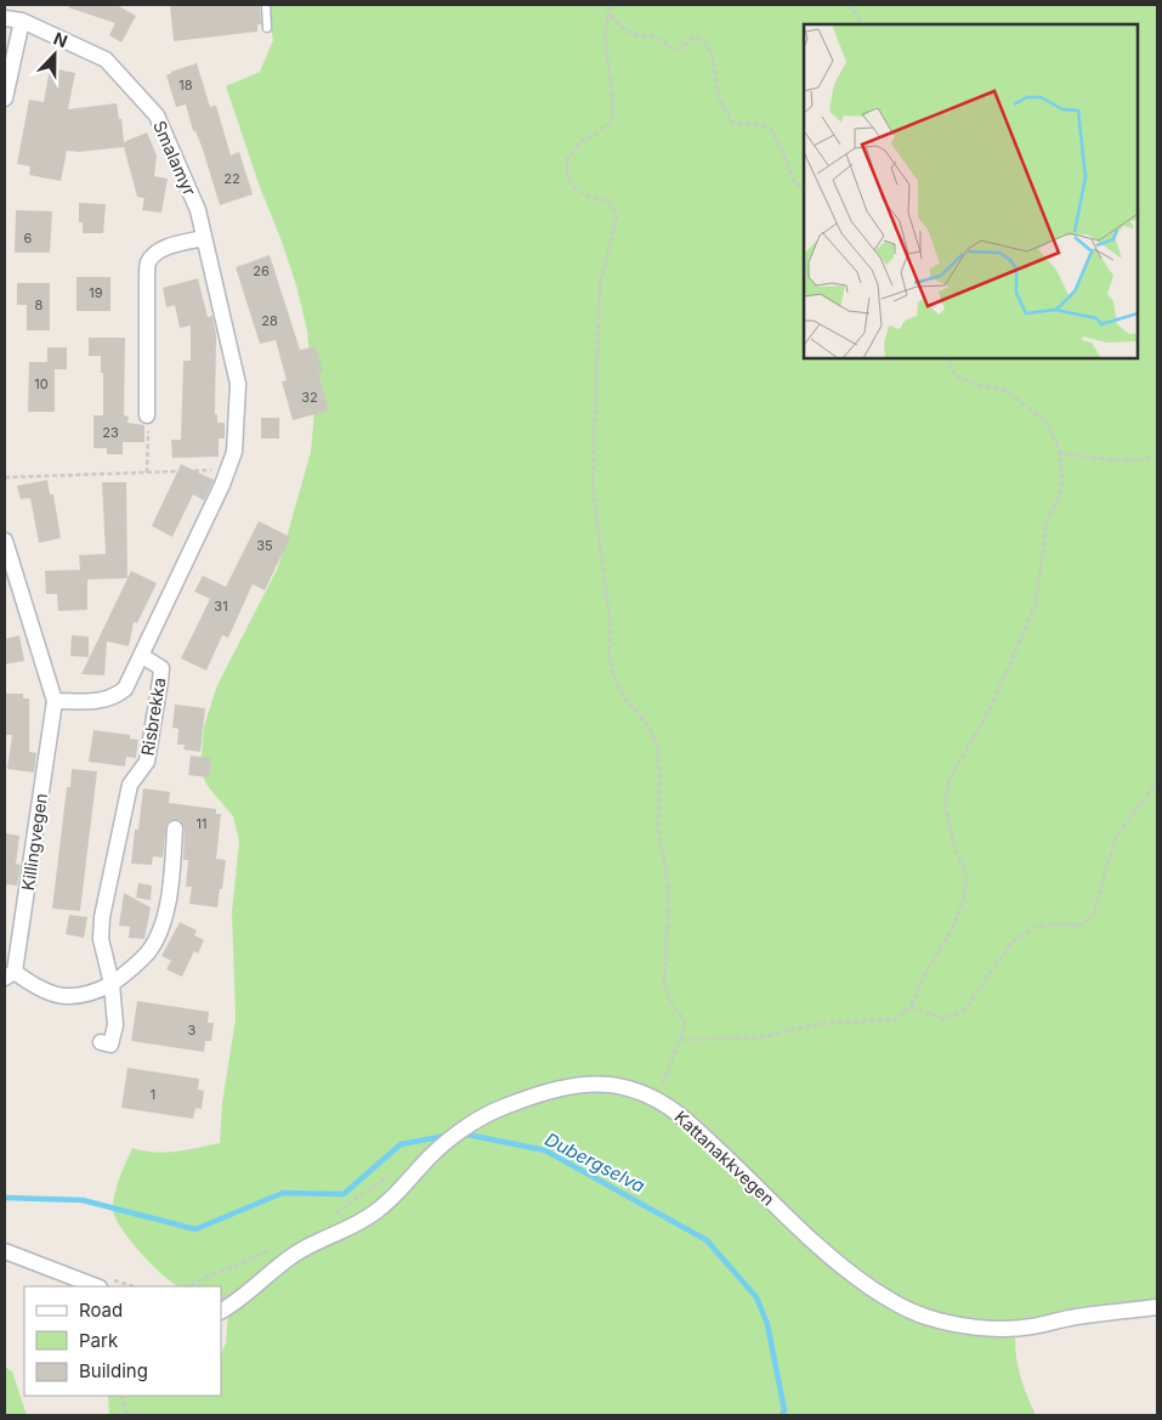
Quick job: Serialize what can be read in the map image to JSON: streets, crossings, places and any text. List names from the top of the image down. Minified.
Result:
{"streets":{"street":["Smalamyr","Risbrekka","Killingvegen","Kattanakkvegen"]},"crossings":[["Smalamyr","Risbrekka"]],"water":["Dubergselva"],"house_numbers":["18","22","6","26","19","8","28","10","32","23","35","31","11","3","1"],"legend":["Road","Park","Building"],"north":"top"}
